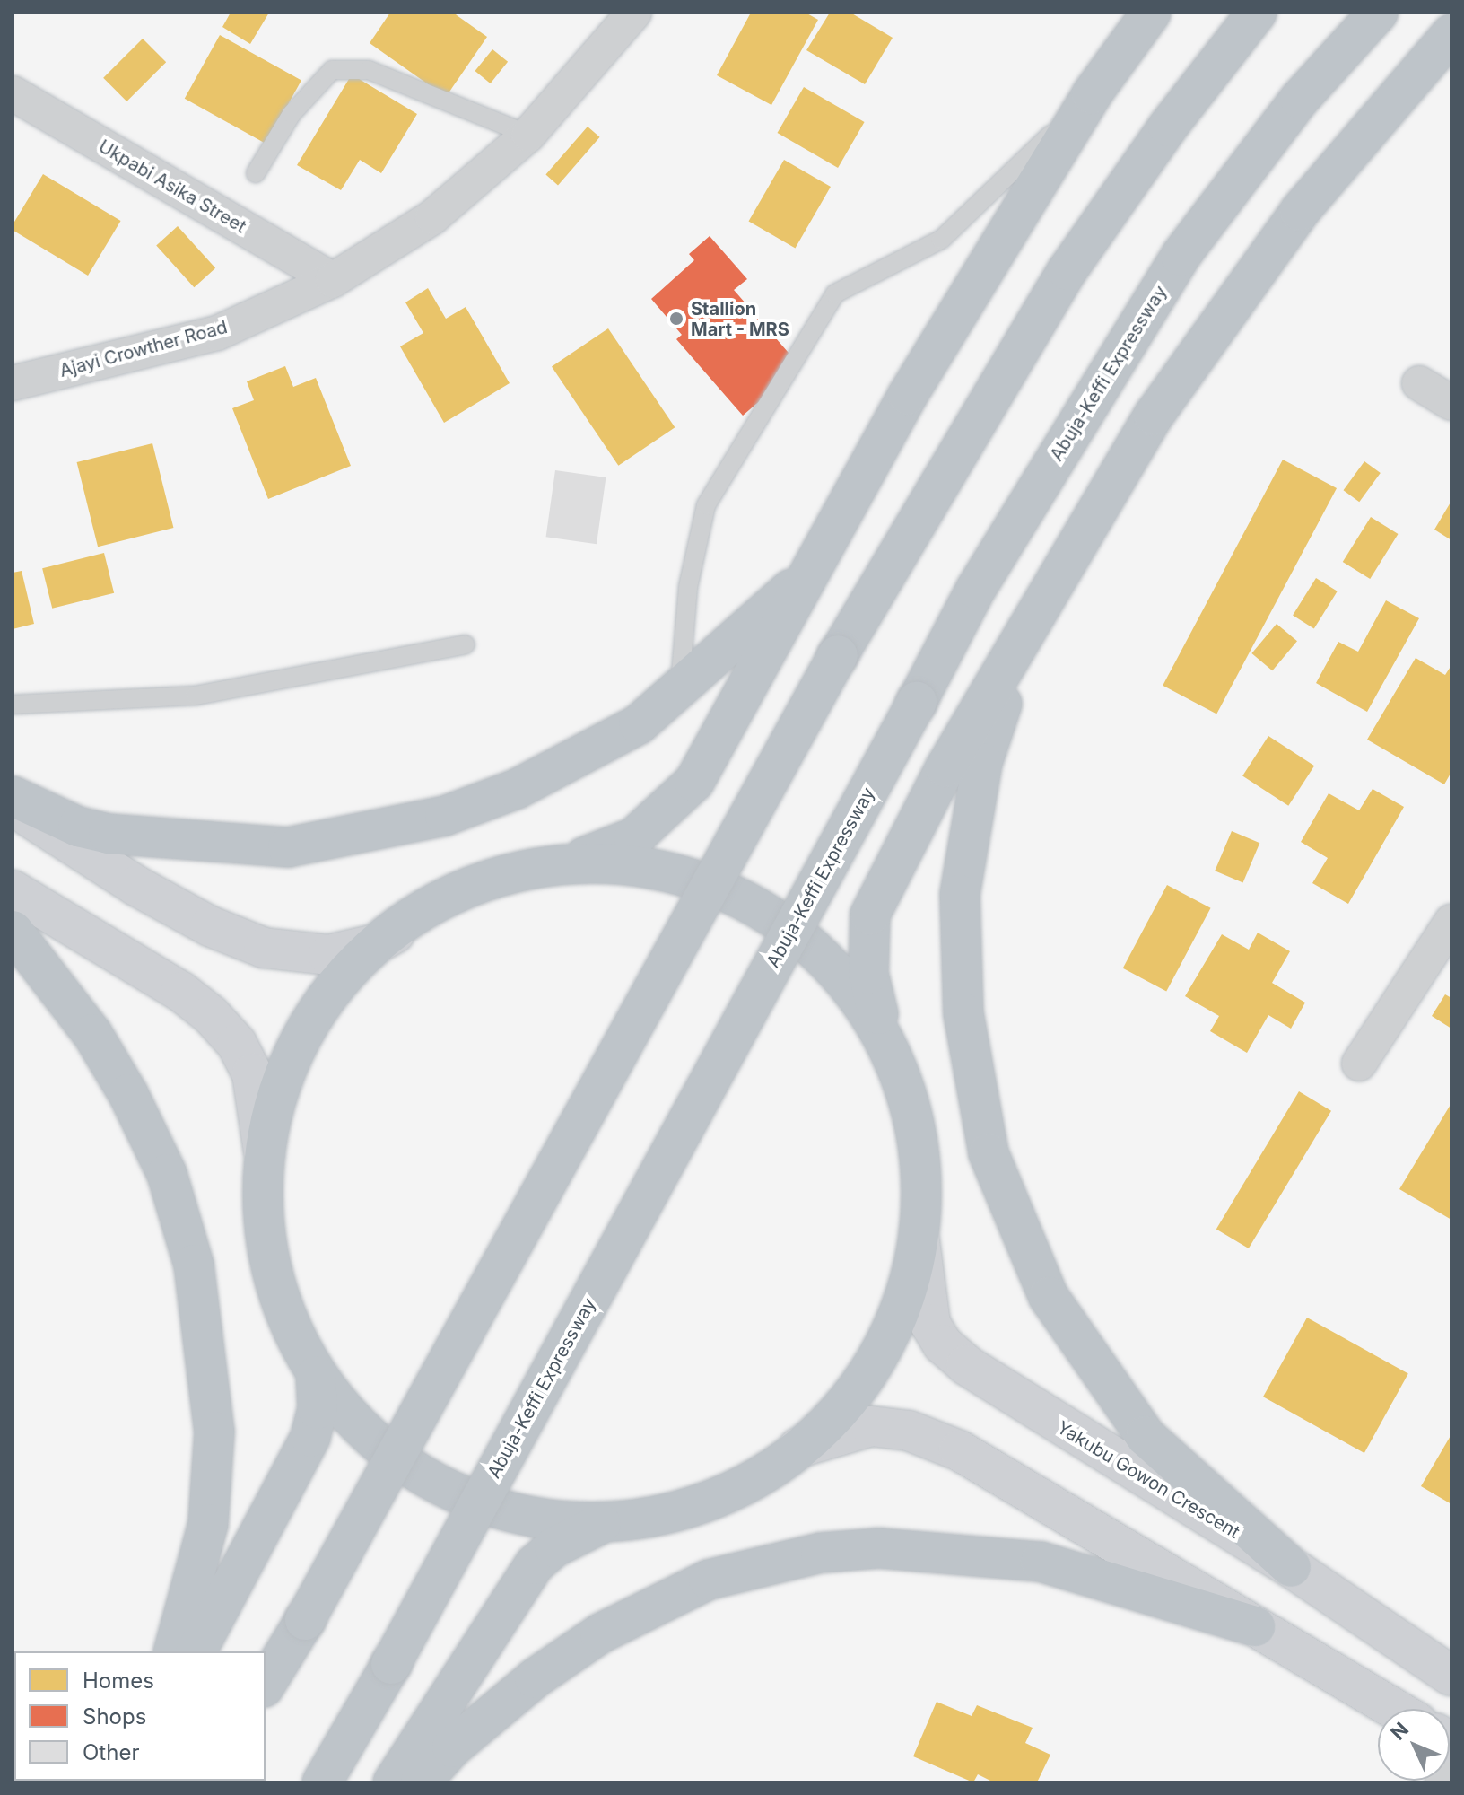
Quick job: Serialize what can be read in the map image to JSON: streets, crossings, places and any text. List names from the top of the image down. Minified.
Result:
{"streets":{"highway":["Abuja-Keffi Expressway"],"main road":["Yakubu Gowon Crescent"],"street":["Ukpabi Asika Street","Ajayi Crowther Road"]},"crossings":[["Ukpabi Asika Street","Ajayi Crowther Road"]],"places":["Stallion Mart - MRS"],"legend":["Homes","Shops","Other"],"north":"top left"}
